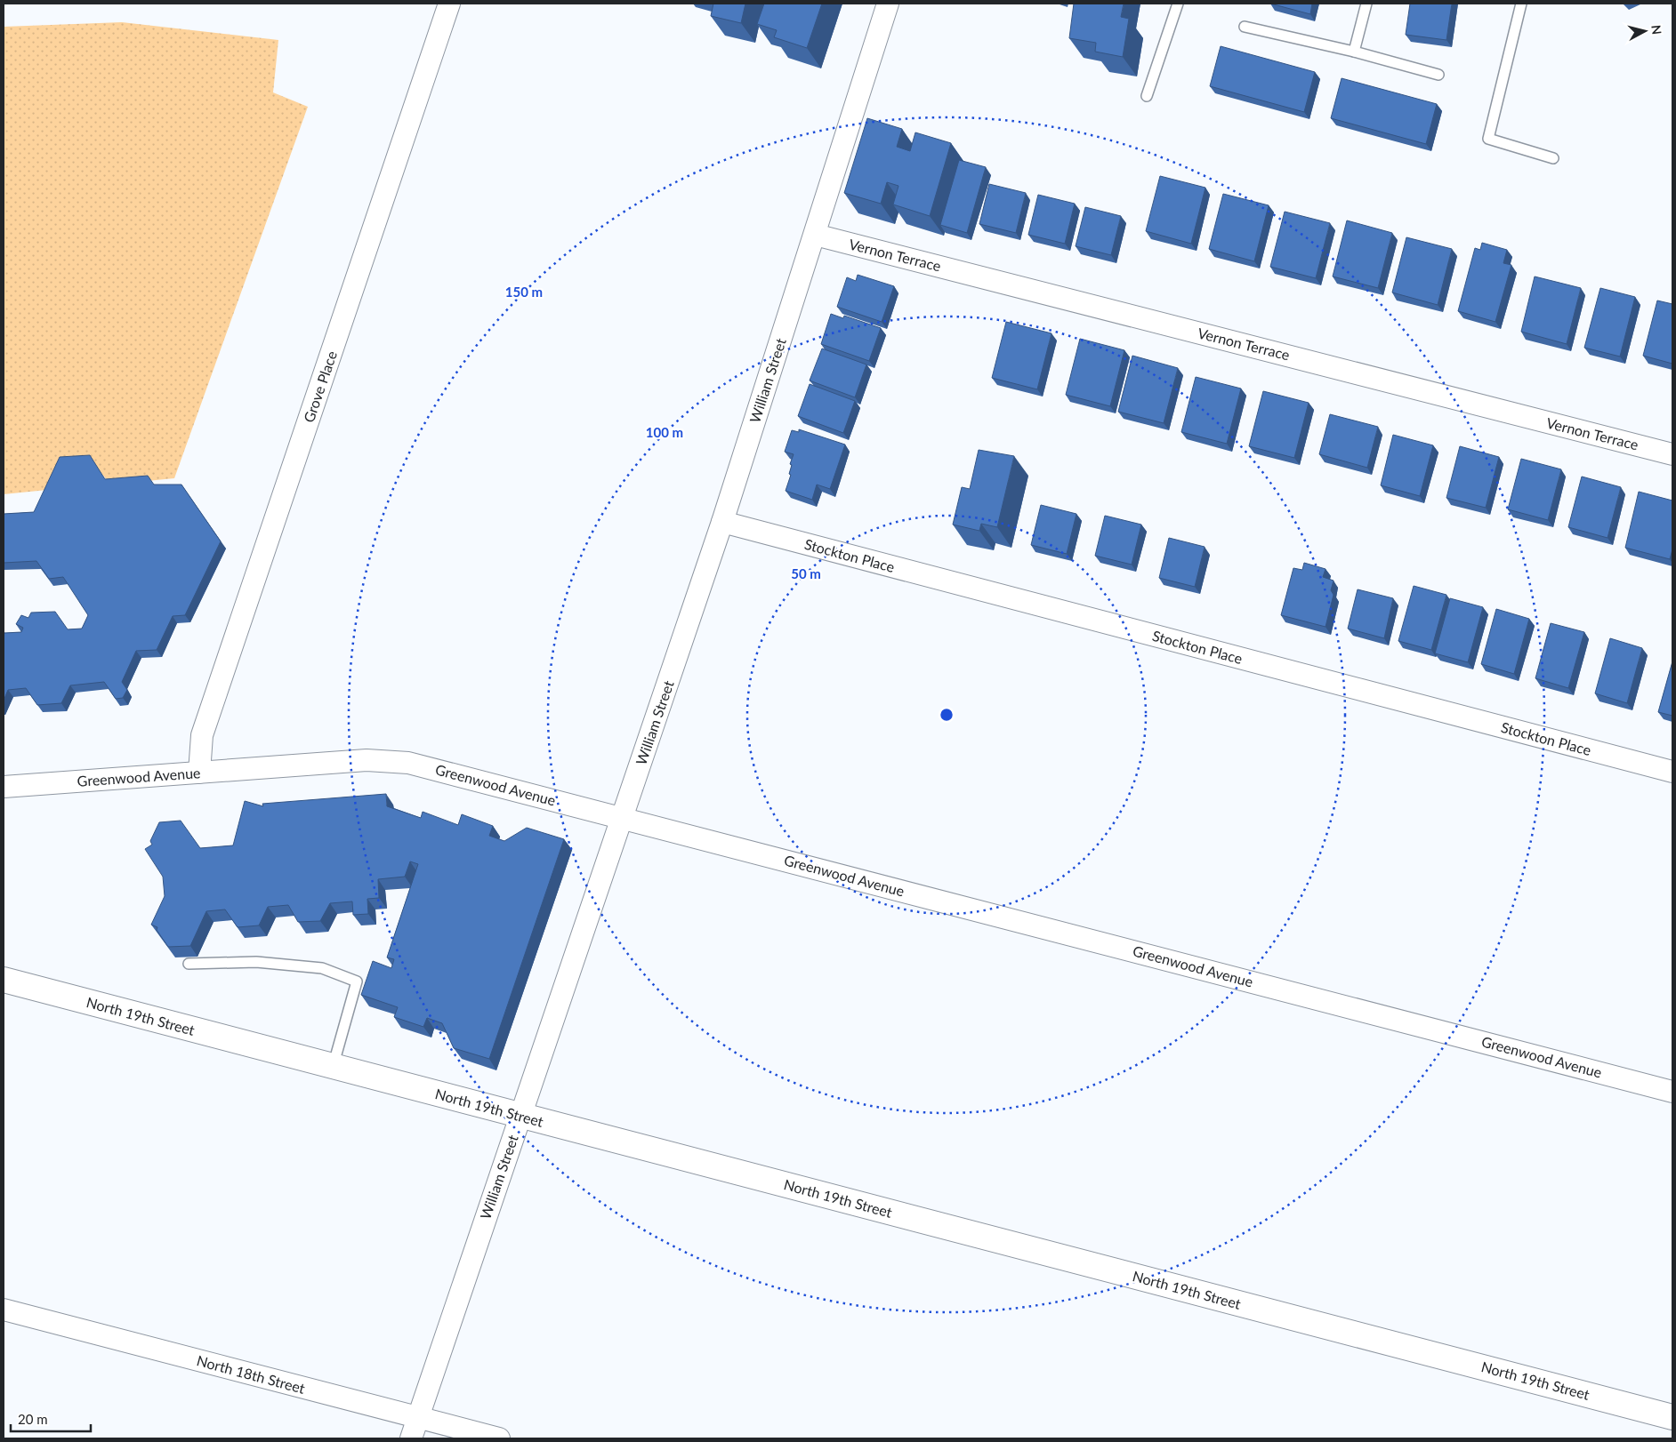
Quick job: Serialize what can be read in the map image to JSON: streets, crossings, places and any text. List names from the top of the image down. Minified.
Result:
{"streets":{"street":["Vernon Terrace","William Street","Grove Place","Stockton Place","Greenwood Avenue","North 19th Street","North 18th Street"]},"crossings":[["Vernon Terrace","William Street"],["William Street","Stockton Place"],["William Street","Greenwood Avenue"],["William Street","North 19th Street"],["William Street","North 18th Street"],["Grove Place","Greenwood Avenue"]],"scale_bar":"20 m","north":"right","rings":["150 m","100 m","50 m"]}
